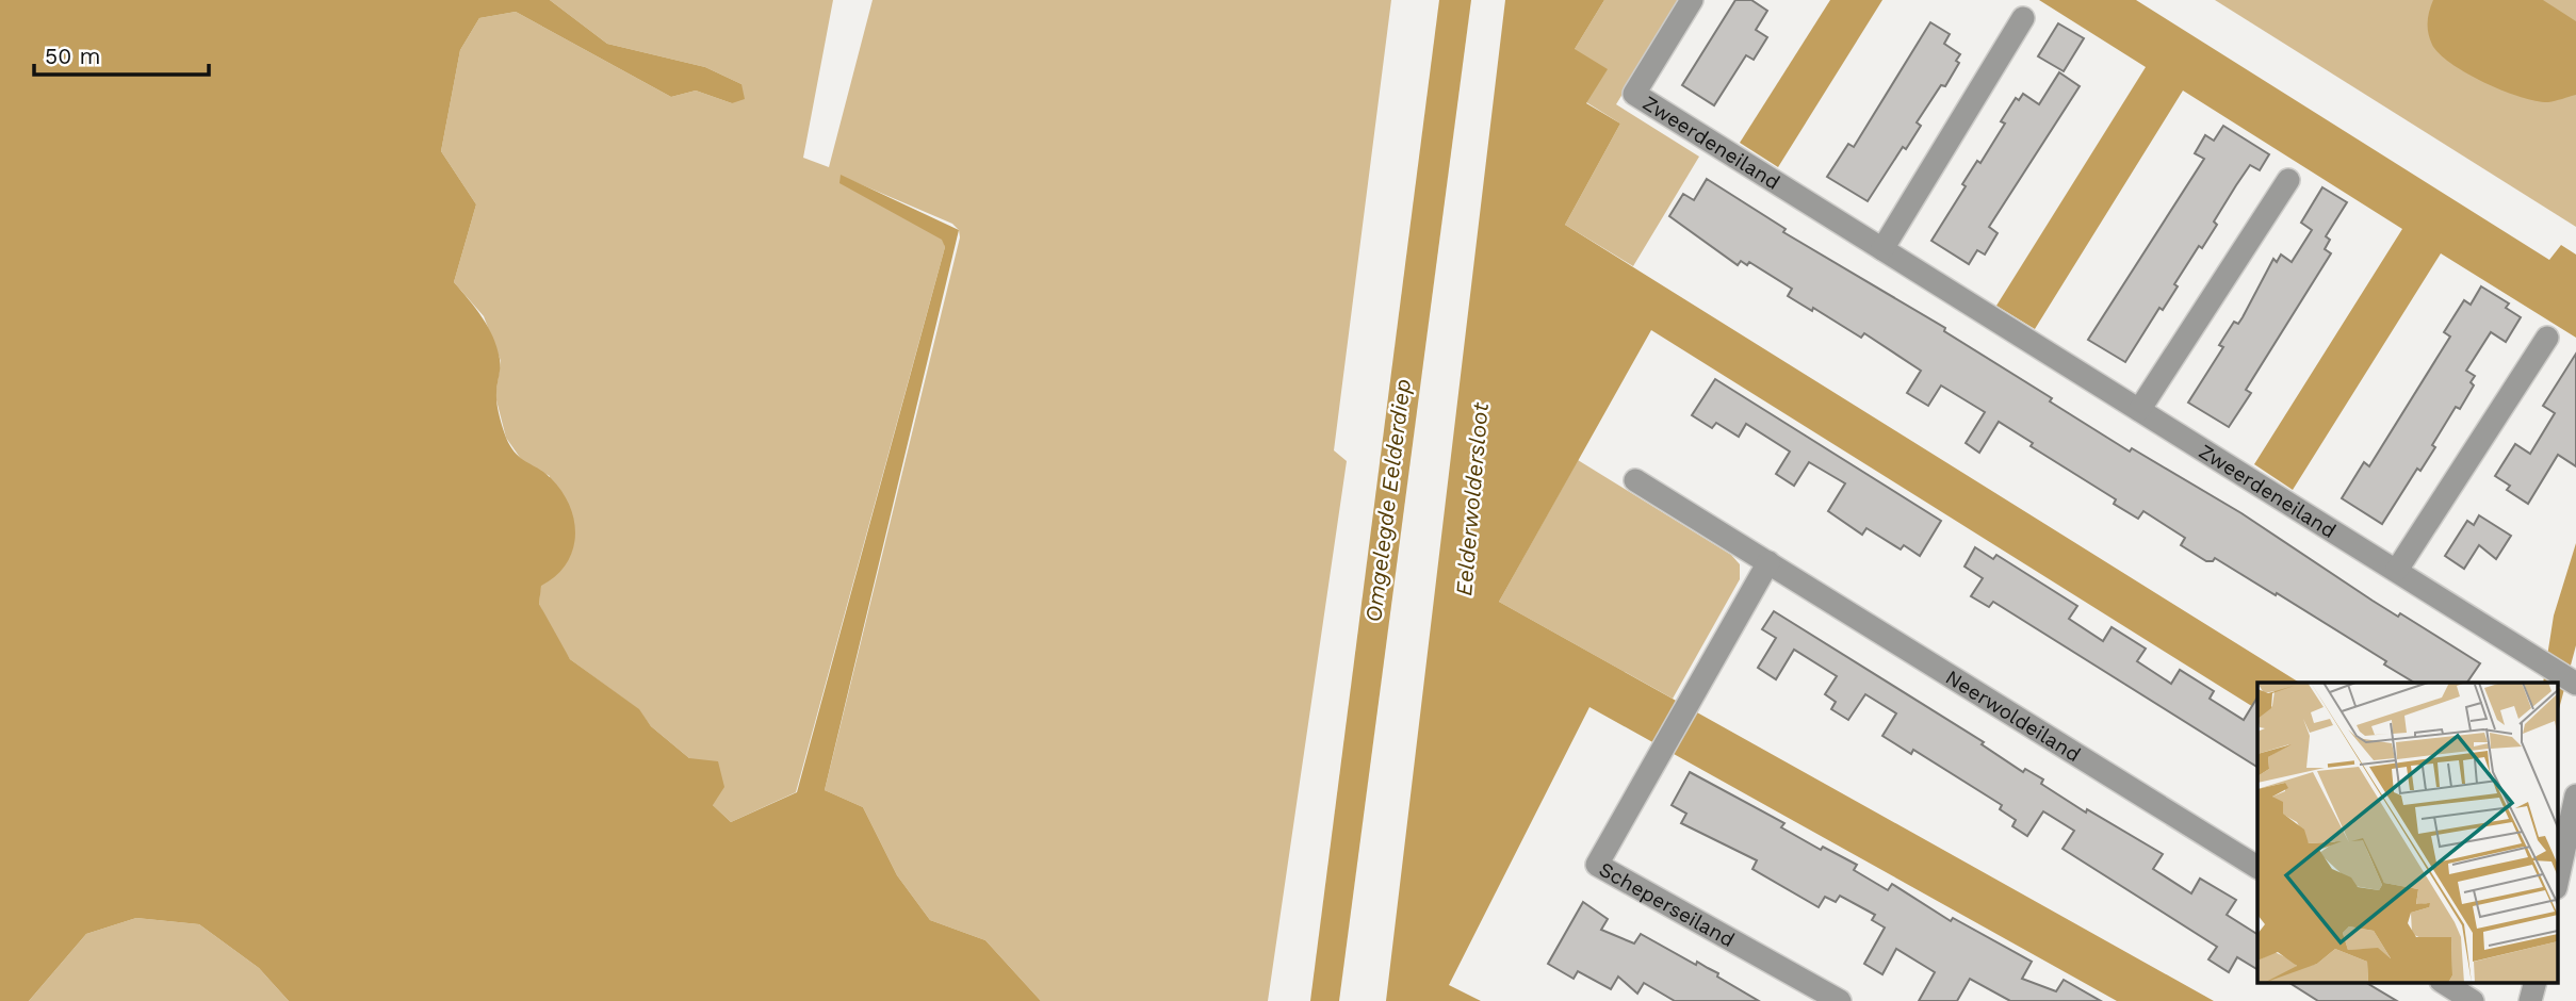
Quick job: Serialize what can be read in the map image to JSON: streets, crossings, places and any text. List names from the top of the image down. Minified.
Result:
{"streets":{"street":["Zweerdeneiland","Neerwoldeiland","Scheperseiland"]},"crossings":[["Neerwoldeiland","Scheperseiland"]],"water":["Eelderwoldersloot","Omgelegde Eelderdiep"],"scale_bar":"50 m"}
